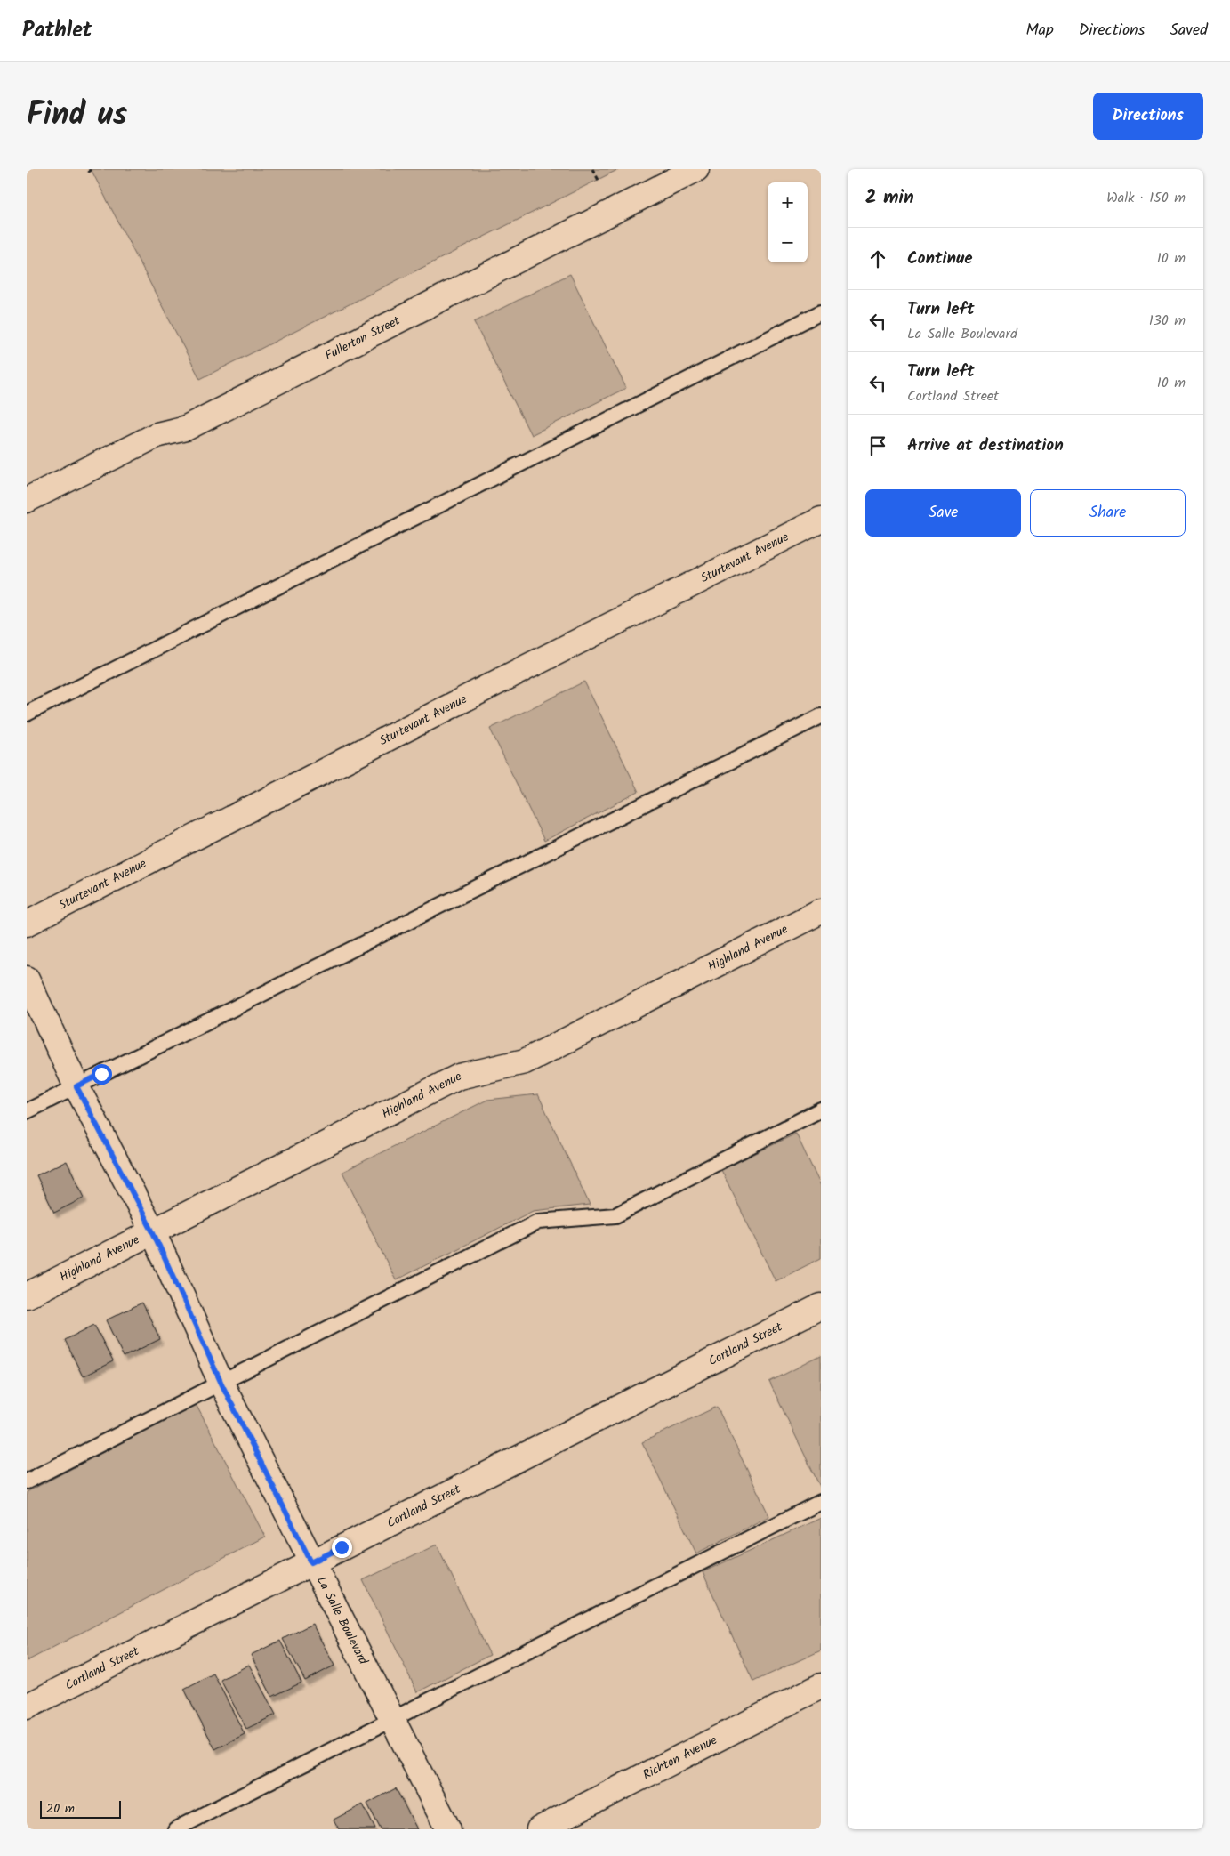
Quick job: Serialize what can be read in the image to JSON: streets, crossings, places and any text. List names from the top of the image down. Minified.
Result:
{"streets":{"street":["Fullerton Street","Sturtevant Avenue","Highland Avenue","Cortland Street","La Salle Boulevard","Richton Avenue"]},"crossings":[["Highland Avenue","La Salle Boulevard"],["Cortland Street","La Salle Boulevard"]],"scale_bar":"20 m","page":{"header":"Pathlet","nav":["Map","Directions","Saved"],"title":"Find us","buttons":["Directions",["Save","Share"]],"heading":["2 min","Walk · 150 m"],"map_buttons":["+","−"],"list":[["Continue","10 m"],["Turn left","La Salle Boulevard","130 m"],["Turn left","Cortland Street","10 m"],"Arrive at destination"],"scale":"20 m"}}
